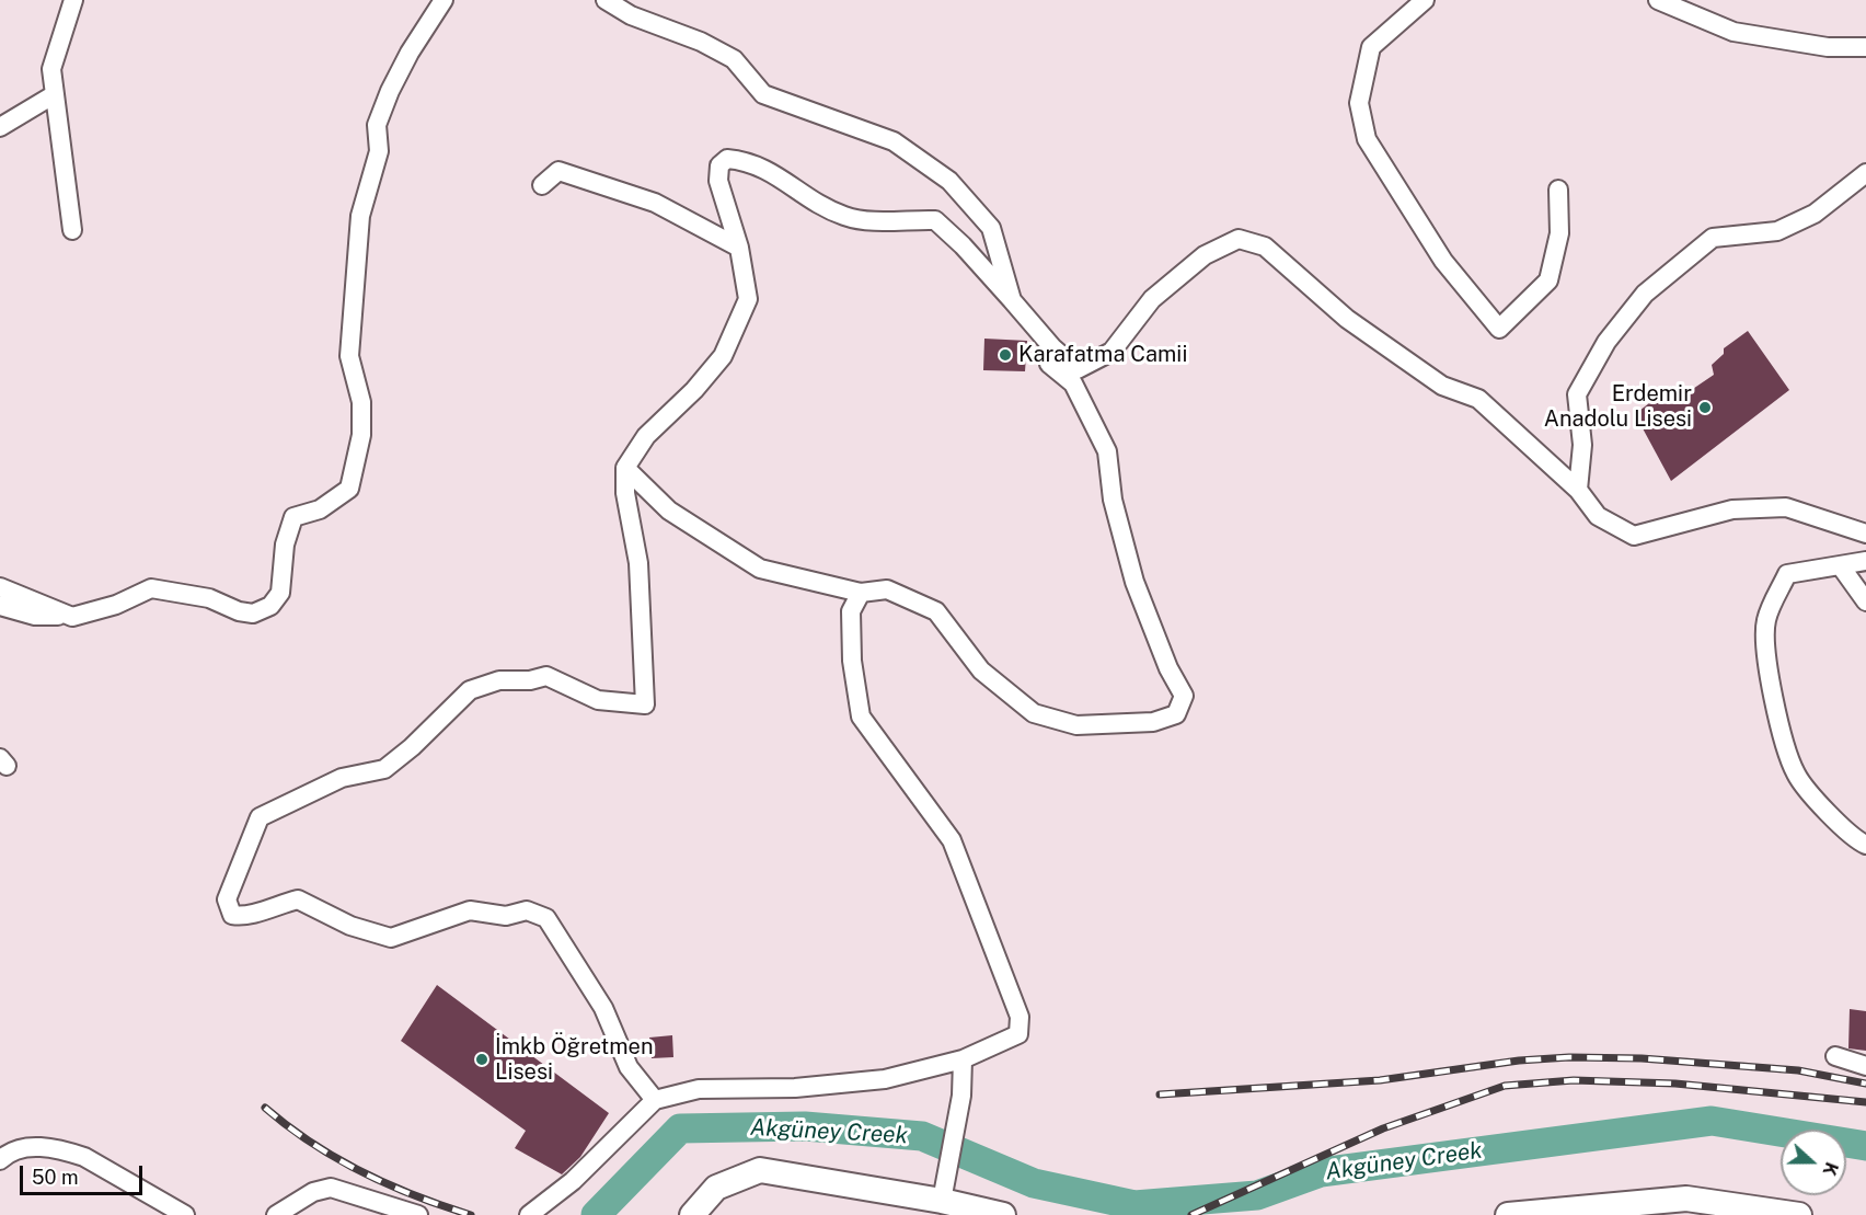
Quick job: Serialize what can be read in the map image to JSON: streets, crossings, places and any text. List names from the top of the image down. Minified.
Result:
{"water":["Akgüney Creek"],"places":["Karafatma Camii","Erdemir Anadolu Lisesi","İmkb Öğretmen Lisesi"],"scale_bar":"50 m","north":"right"}
